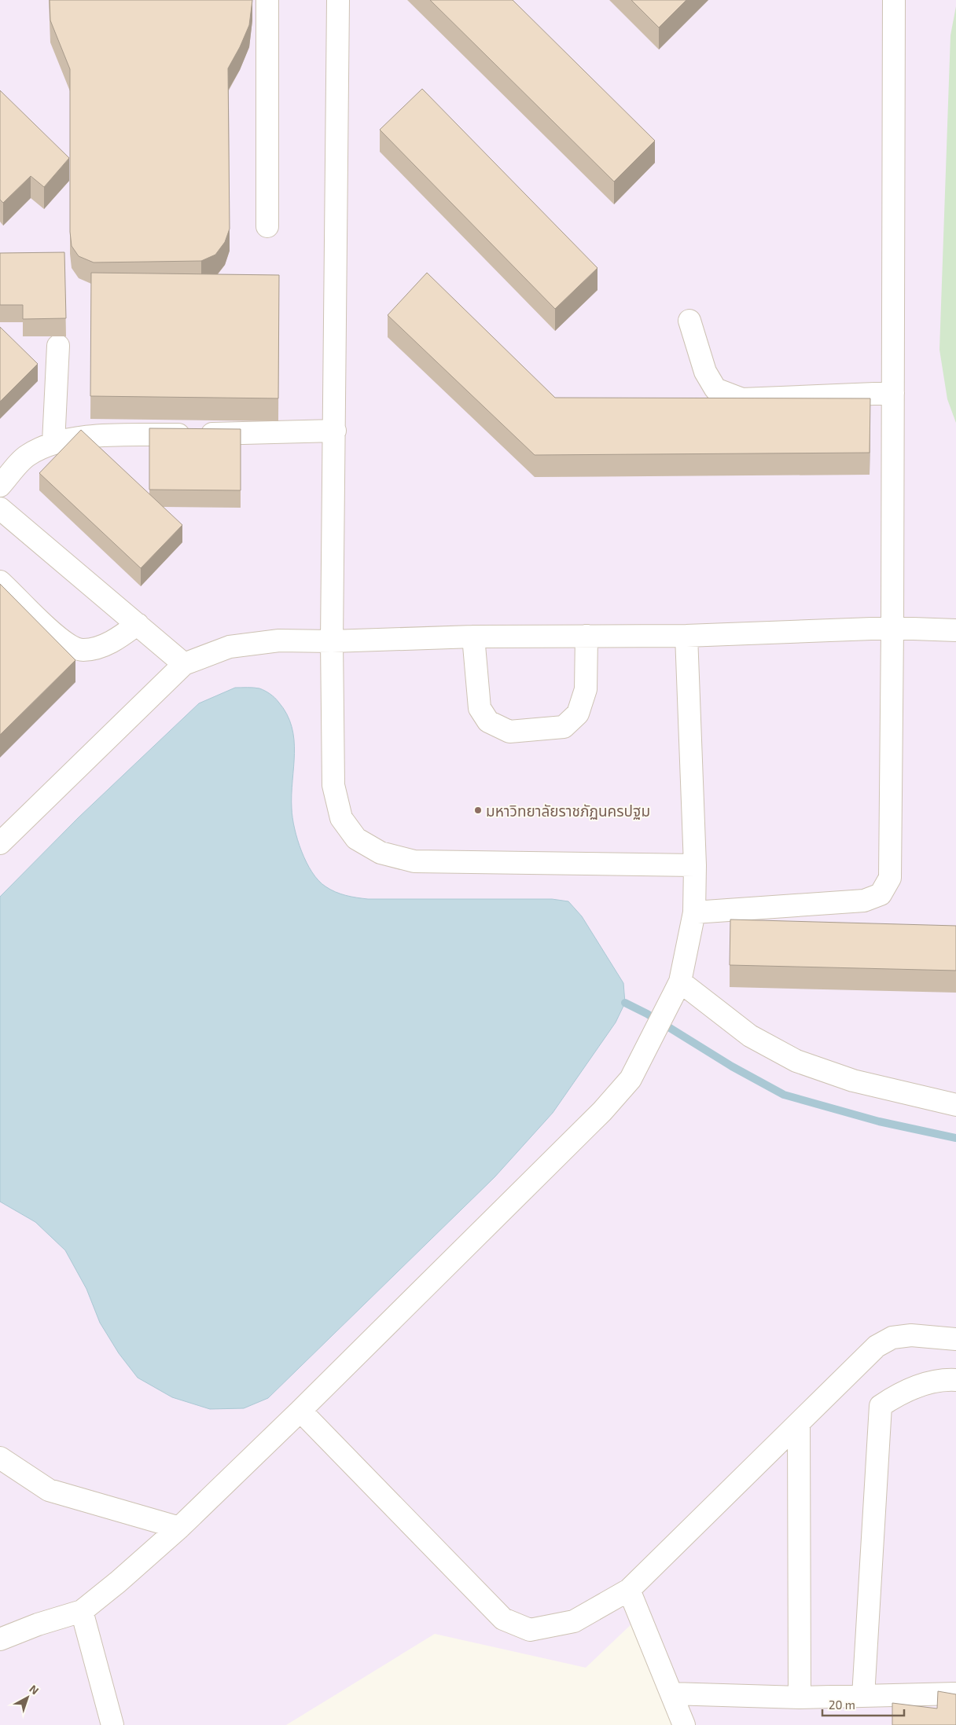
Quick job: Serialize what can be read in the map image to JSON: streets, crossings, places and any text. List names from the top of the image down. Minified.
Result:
{"places":["มหาวิทยาลัยราชภัฏนครปฐม"],"scale_bar":"20 m","north":"top right"}
